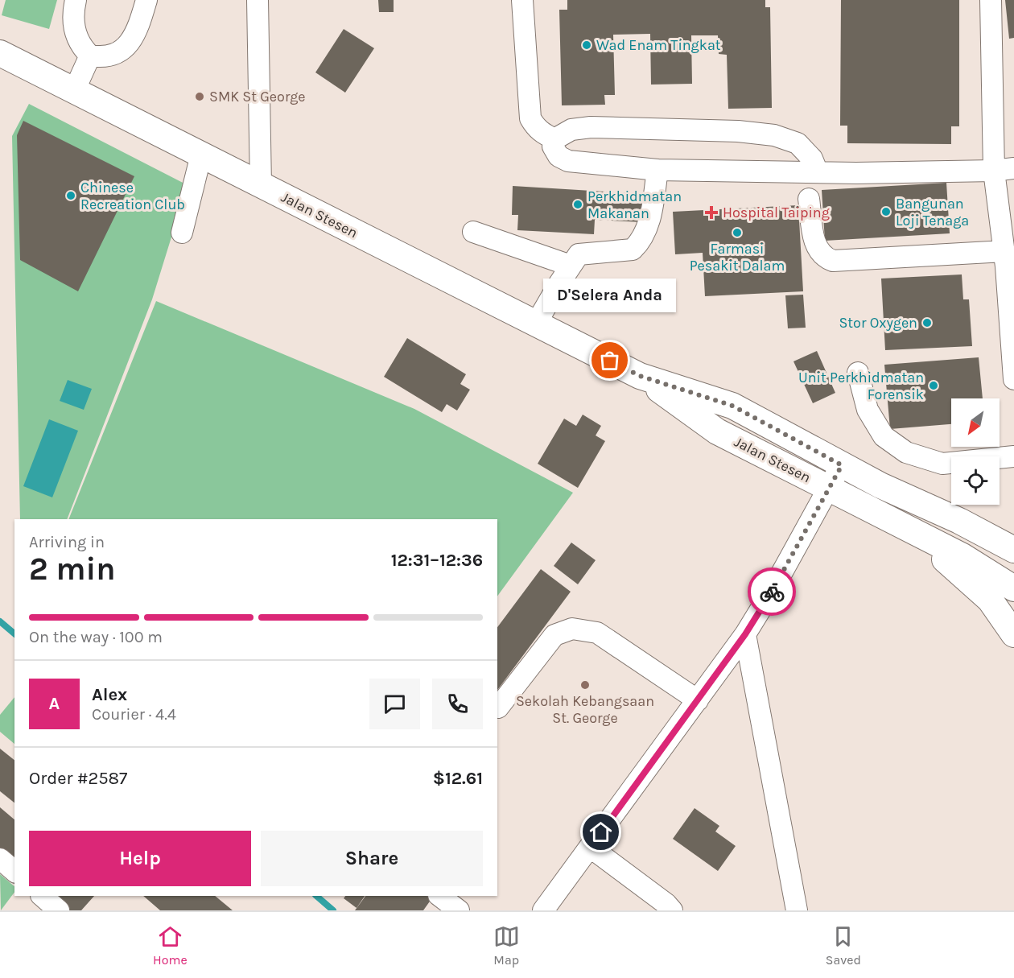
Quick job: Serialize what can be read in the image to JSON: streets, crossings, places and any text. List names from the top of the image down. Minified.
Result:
{"streets":{"main road":["Jalan Stesen"]},"places":{"other":["Wad Enam Tingkat","SMK St George","Chinese Recreation Club","Perkhidmatan Makanan","Bangunan Loji Tenaga","Farmasi Pesakit Dalam","Stor Oxygen","D'Selera Anda","Unit Perkhidmatan Forensik","Sekolah Kebangsaan St. George"],"health":["Hospital Taiping"]},"north":"bottom left","page":{"bubble":"D'Selera Anda","heading":["2 min","Arriving in","12:31–12:36"],"panel":["Alex","Courier · 4.4","Order #2587","$12.61"],"bar":"On the way · 100 m","round":"A","buttons":["Help","Share"],"tabs":["Home","Map","Saved"]}}
